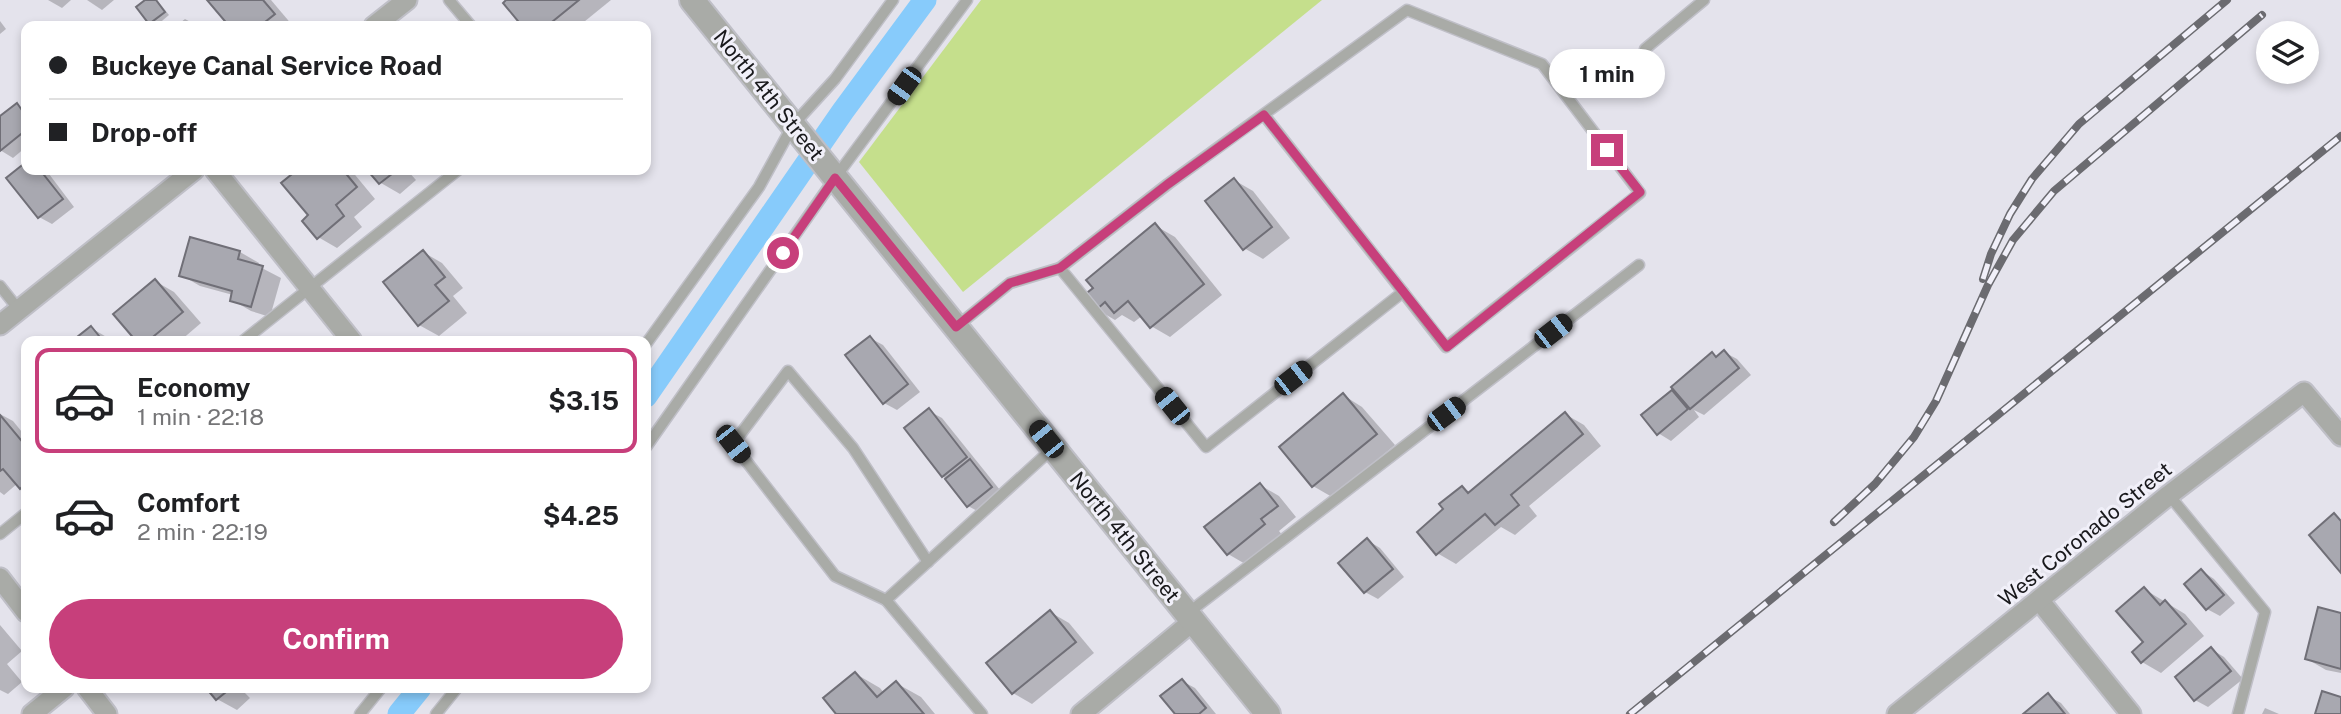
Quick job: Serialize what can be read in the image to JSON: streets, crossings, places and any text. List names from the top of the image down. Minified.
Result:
{"streets":{"street":["North 4th Street","West Coronado Street"]},"page":{"banner":["Buckeye Canal Service Road","Drop-off"],"bubble":"1 min","list":[{"name":"Economy","note":"1 min · 22:18","value":"$3.15"},{"name":"Comfort","note":"2 min · 22:19","value":"$4.25"}],"buttons":"Confirm"}}
